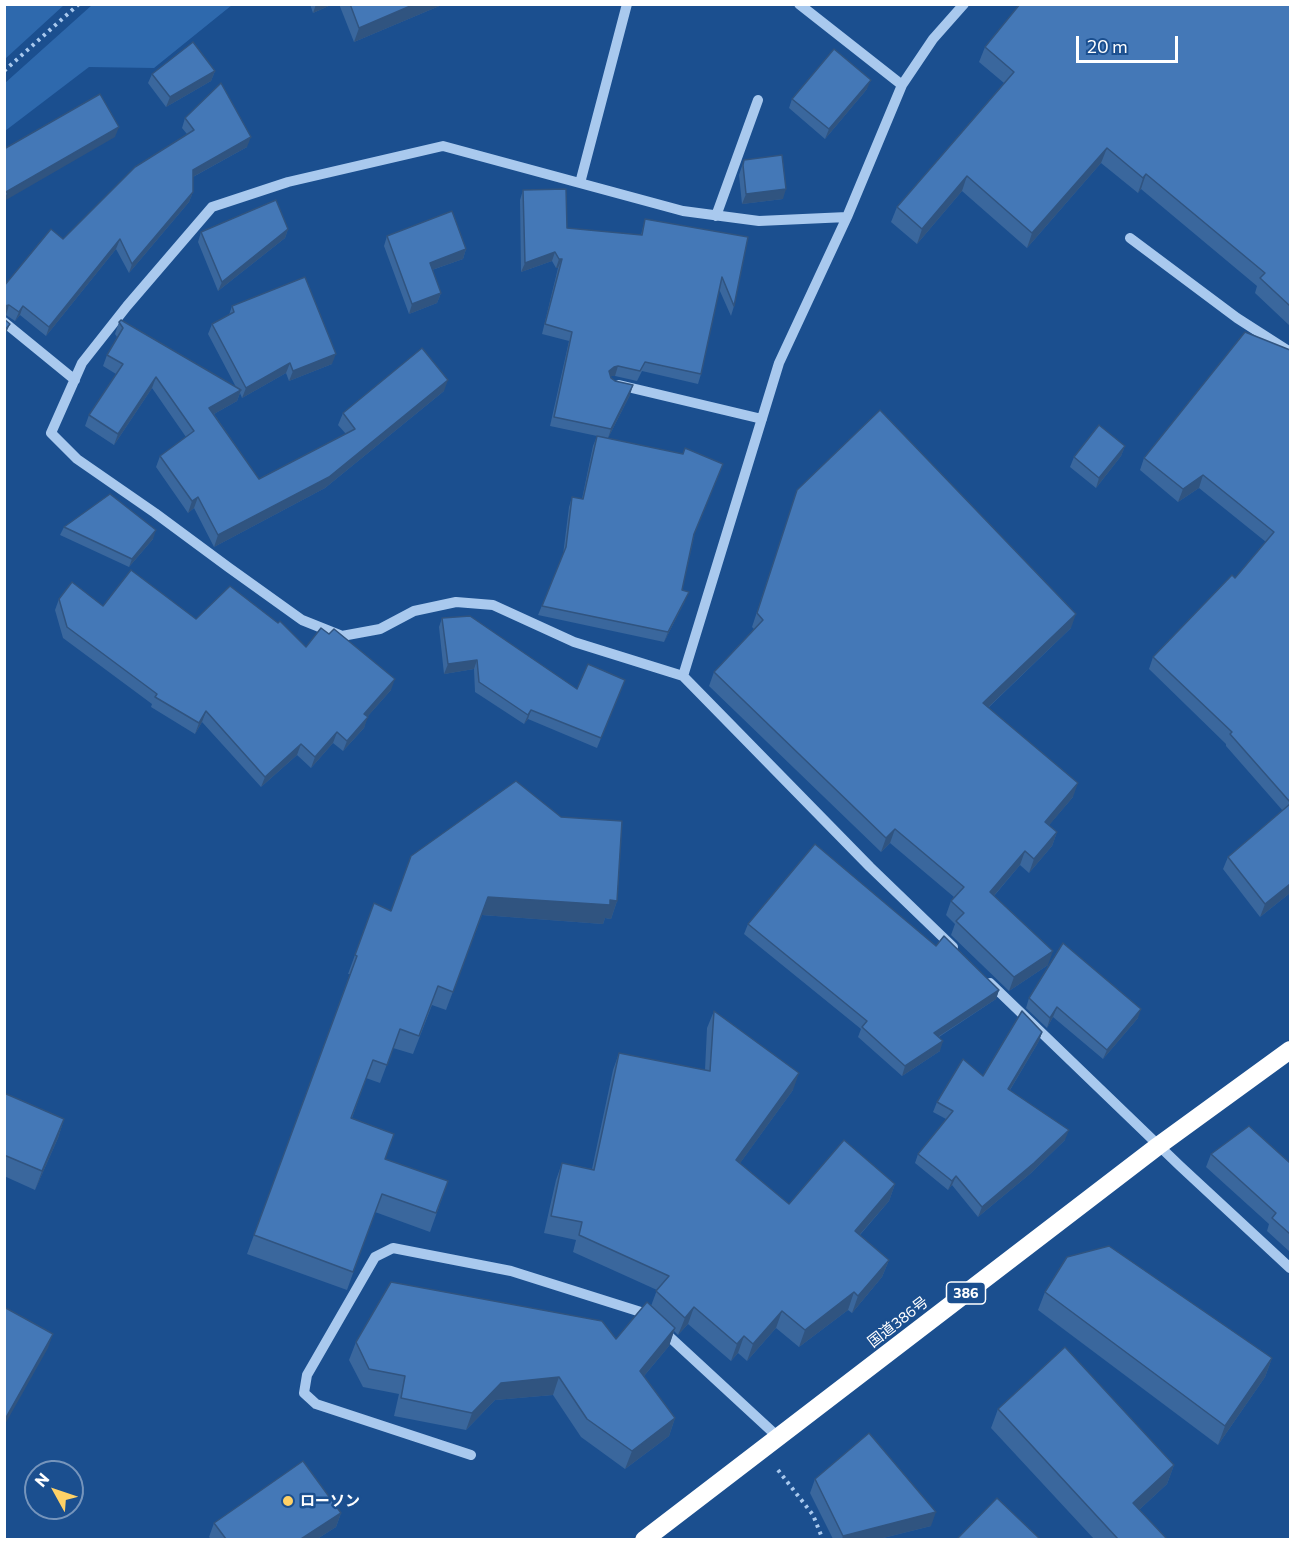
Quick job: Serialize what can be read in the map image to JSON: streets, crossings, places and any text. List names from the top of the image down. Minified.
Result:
{"streets":{"highway":["386","国道386号"]},"places":["ローソン"],"scale_bar":"20 m","north":"top left"}
